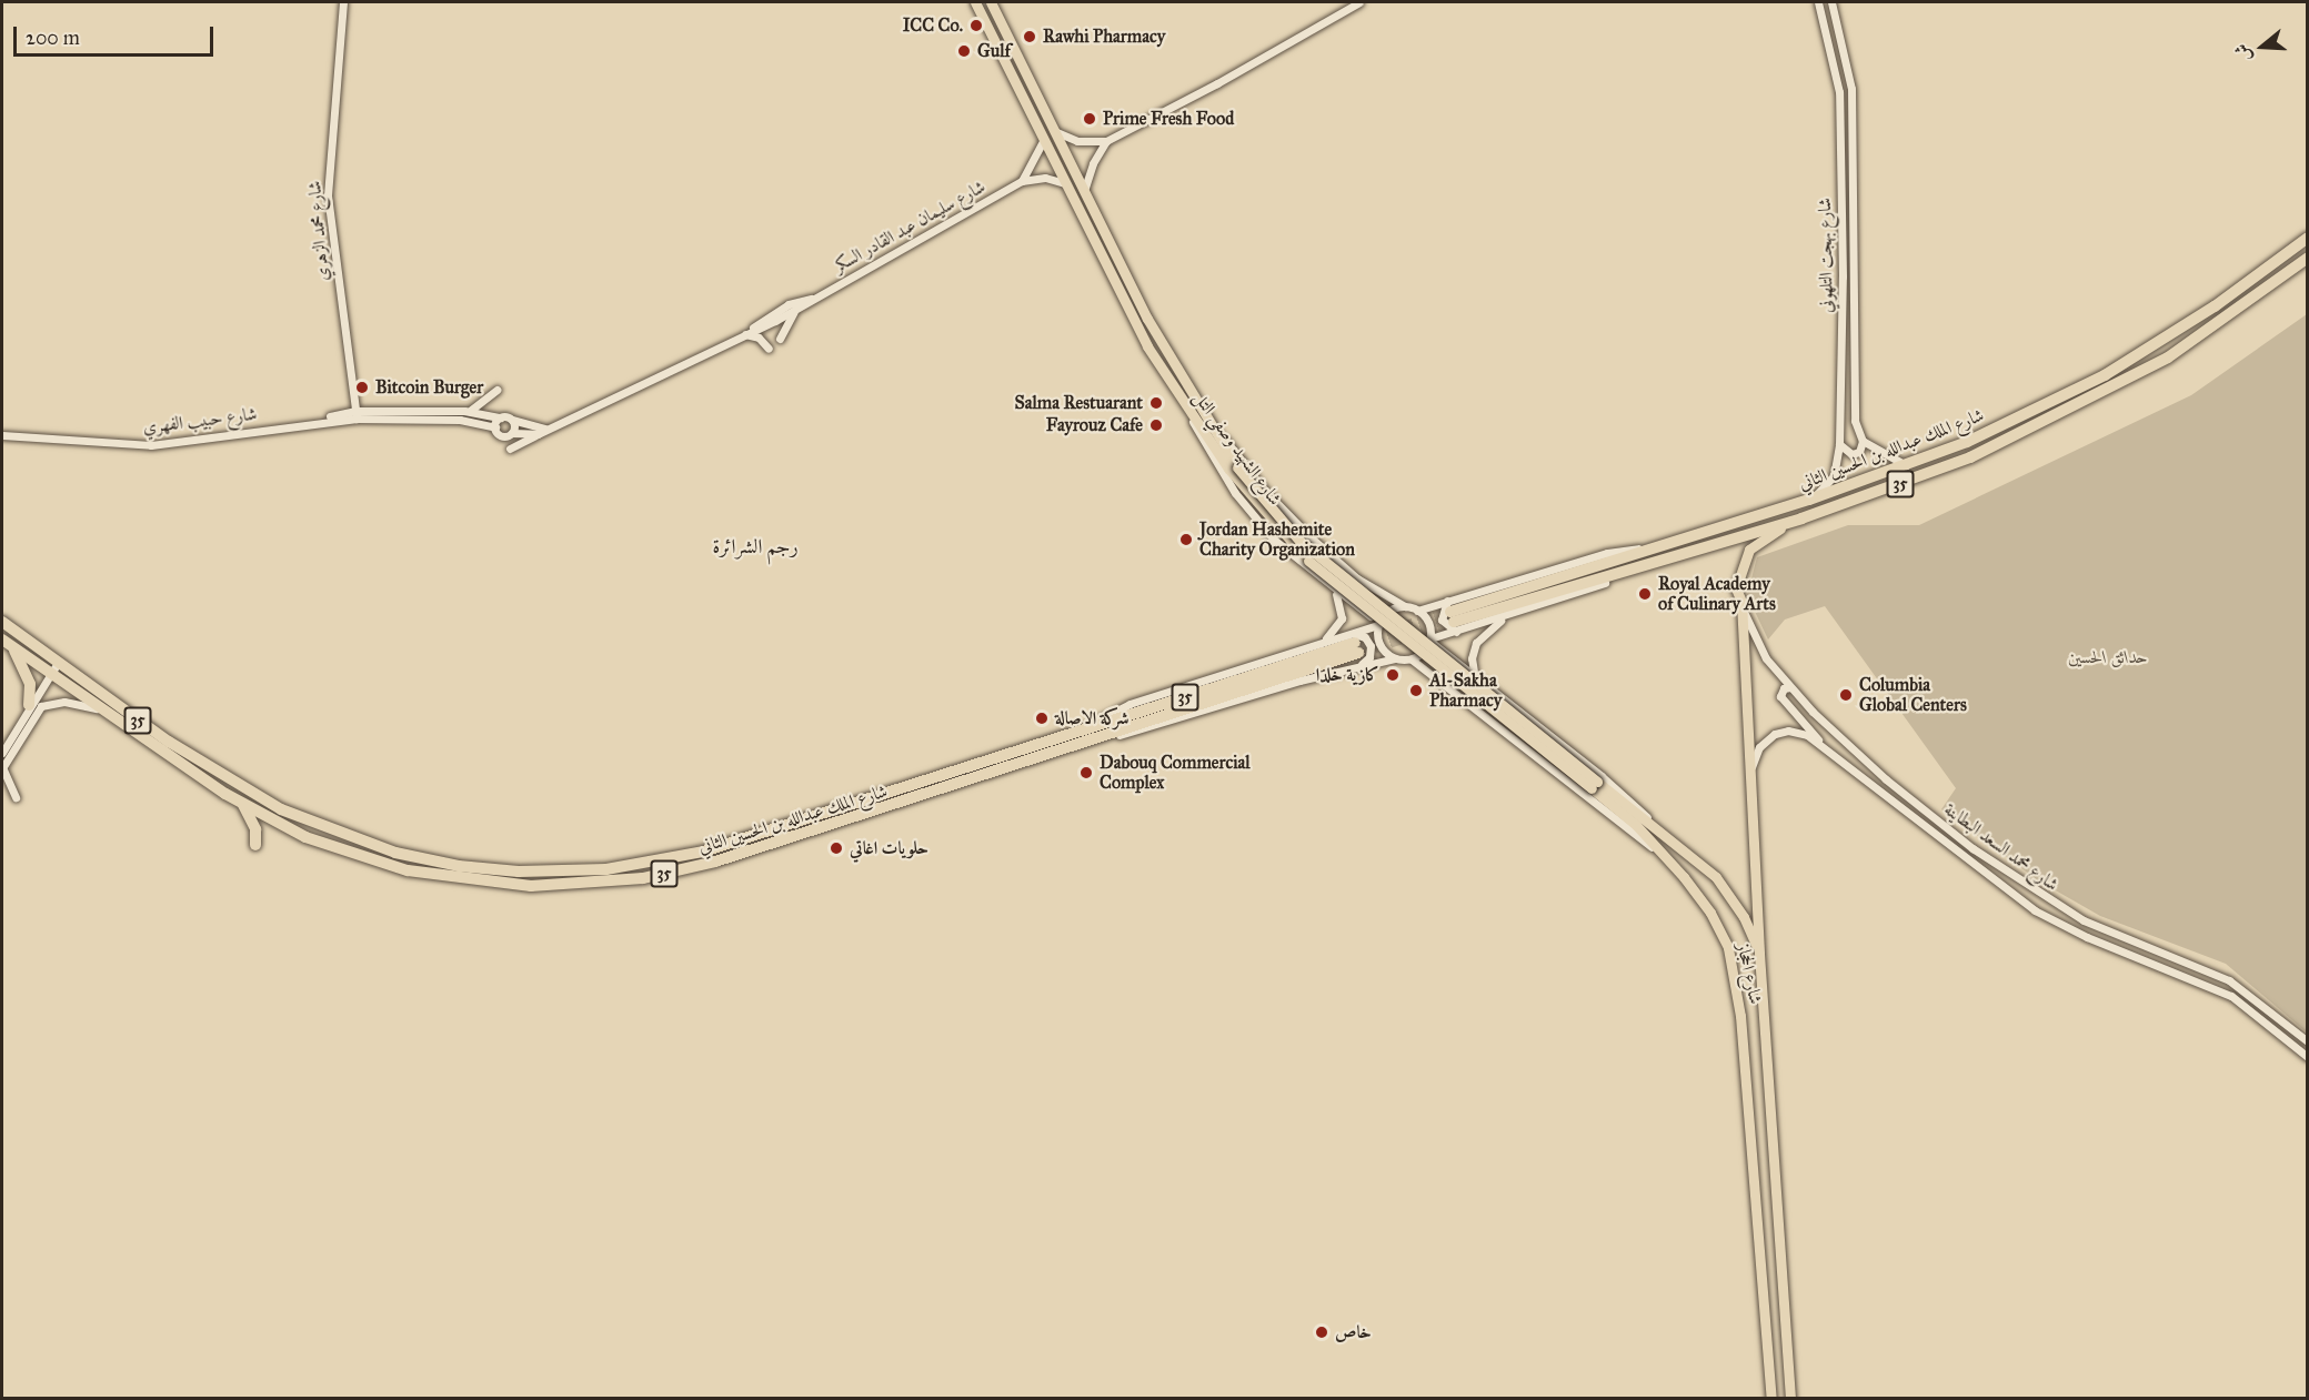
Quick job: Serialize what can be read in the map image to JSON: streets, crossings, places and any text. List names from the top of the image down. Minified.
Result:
{"streets":{"highway":["شارع الملك عبدالله بن الحسين الثاني","35"],"main road":["شارع الشهيد وصفي التل","شارع الحجاز"],"street":["شارع سليمان عبد القادر السكر","شارع محمد الزهري","شارع بهجت التلهوني","شارع حبيب الفهري","شارع محمد السعد البطاينة"]},"crossings":[["شارع سليمان عبد القادر السكر","شارع الشهيد وصفي التل"],["شارع محمد الزهري","شارع حبيب الفهري"],["شارع بهجت التلهوني","شارع الملك عبدالله بن الحسين الثاني"],["شارع الشهيد وصفي التل","شارع الحجاز"],["شارع الملك عبدالله بن الحسين الثاني","شارع الحجاز"],["شارع محمد السعد البطاينة","شارع الحجاز"]],"districts":["رجم الشرائرة"],"parks":["حدائق الحسين"],"places":["ICC Co.","Rawhi Pharmacy","Gulf","Prime Fresh Food","Bitcoin Burger","Salma Restuarant","Fayrouz Cafe","Jordan Hashemite Charity Organization","Royal Academy of Culinary Arts","كازية خلدا","Al-Sakha Pharmacy","Columbia Global Centers","شركة الاصالة","Dabouq Commercial Complex","حلويات اغاتي","خاص"],"scale_bar":"200 m","north":"left"}
